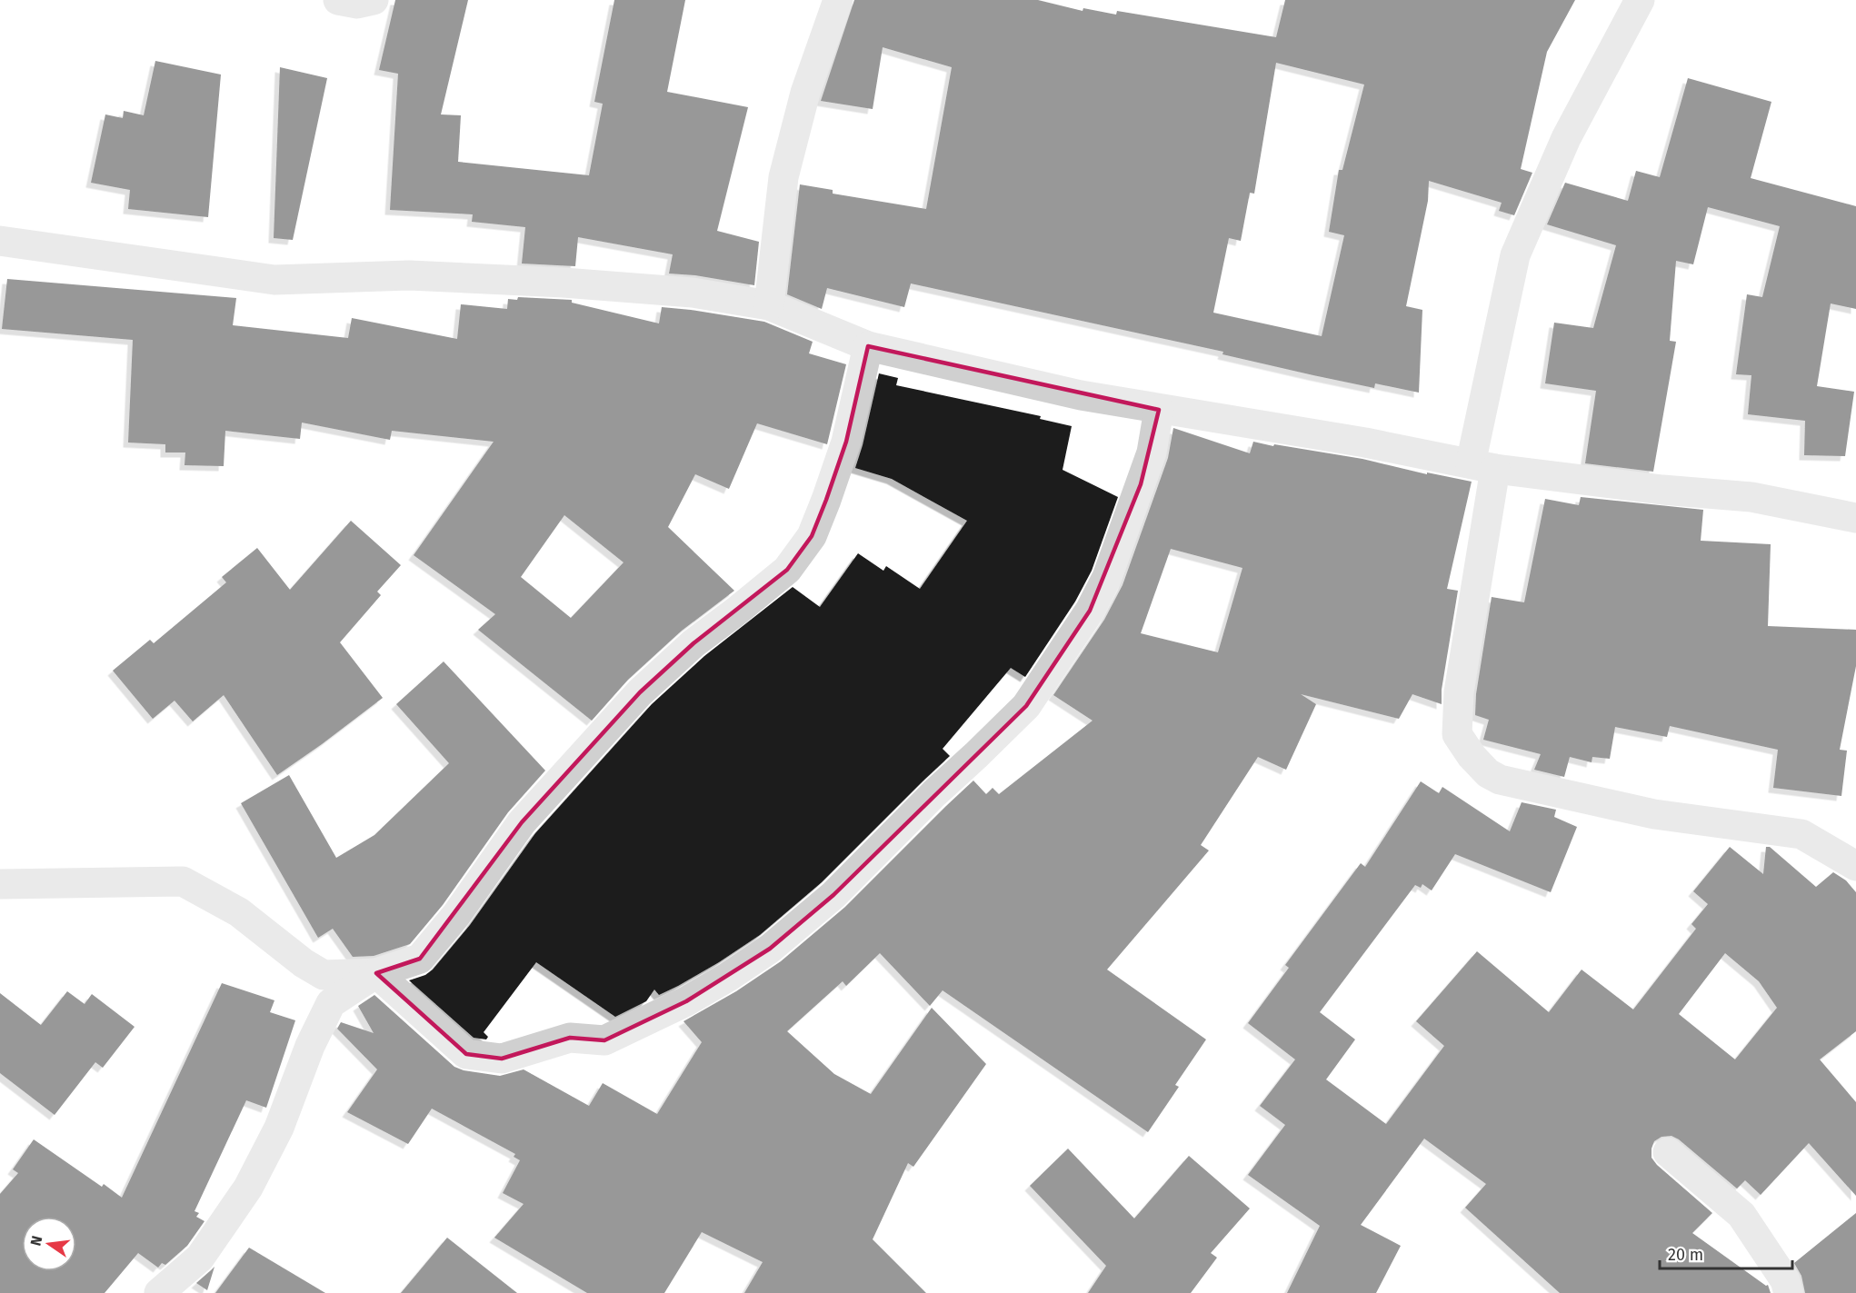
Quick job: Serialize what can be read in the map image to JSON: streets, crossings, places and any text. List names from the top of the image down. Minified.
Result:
{"scale_bar":"20 m","north":"left"}
